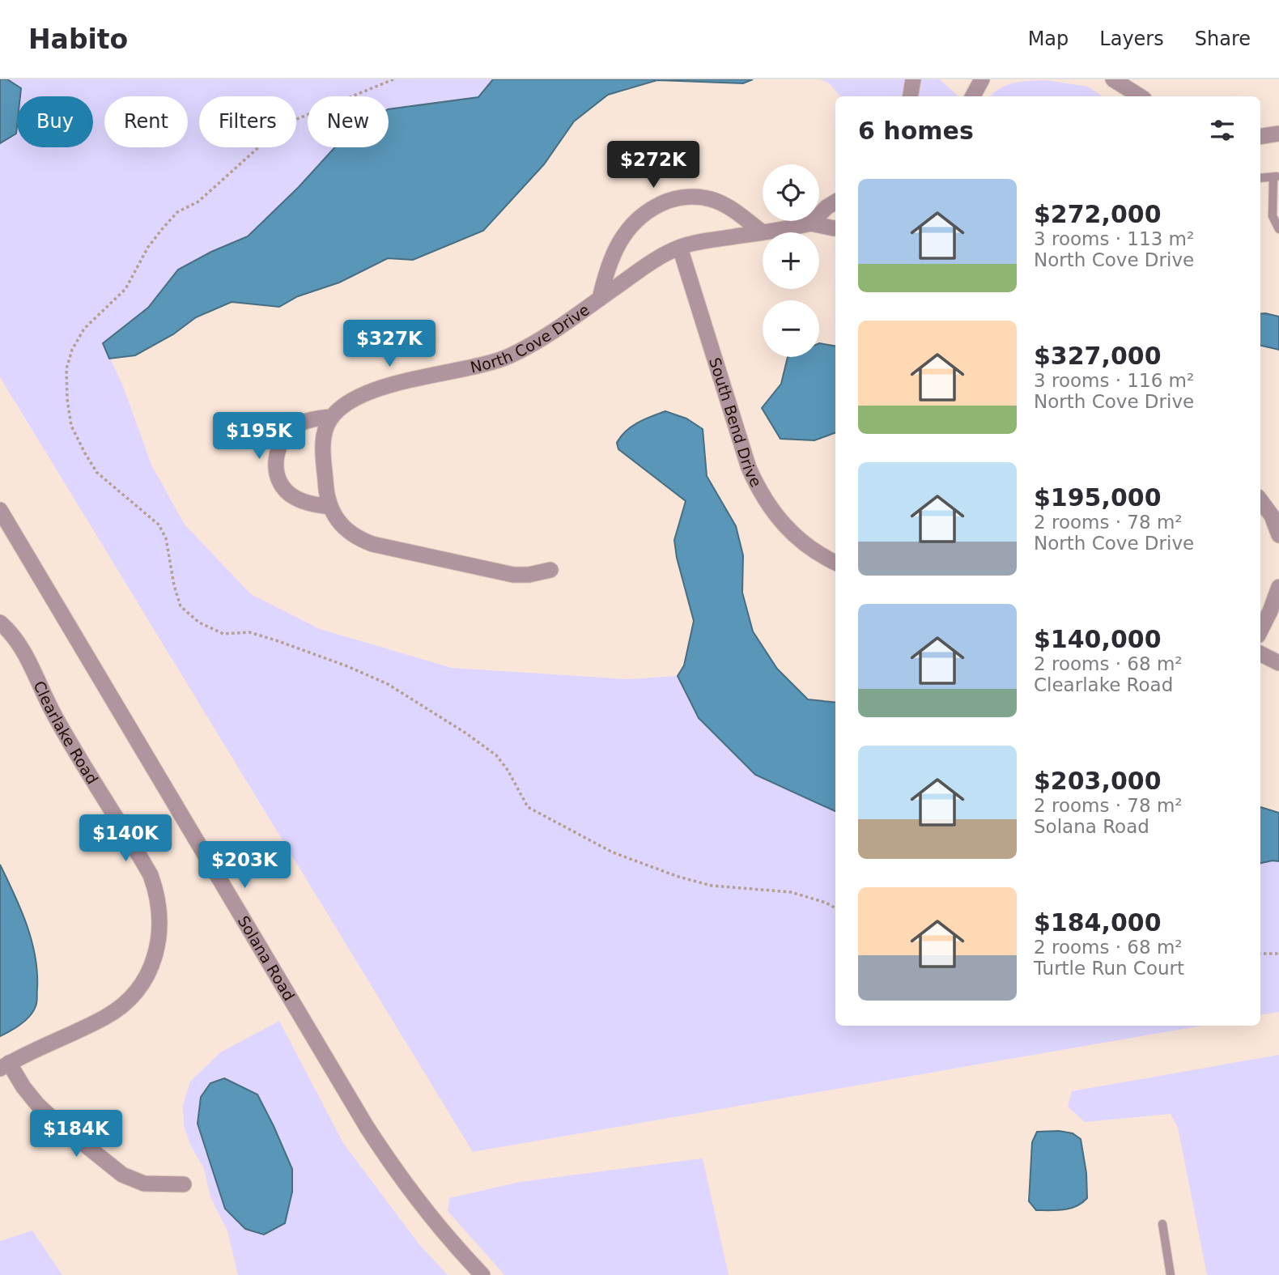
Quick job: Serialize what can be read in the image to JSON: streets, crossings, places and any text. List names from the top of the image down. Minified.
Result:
{"streets":{"street":["North Cove Drive","South Bend Drive","Clearlake Road","Solana Road"]},"crossings":[["North Cove Drive","South Bend Drive"]],"page":{"header":"Habito","nav":["Map","Layers","Share"],"chip":["Buy","Rent","Filters","New"],"heading":"6 homes","price":["$272K","$327K","$195K","$140K","$203K","$184K"],"map_buttons":["+","−"],"list":[{"name":"$272,000","note":"3 rooms · 113 m² · North Cove Drive"},{"name":"$327,000","note":"3 rooms · 116 m² · North Cove Drive"},{"name":"$195,000","note":"2 rooms · 78 m² · North Cove Drive"},{"name":"$140,000","note":"2 rooms · 68 m² · Clearlake Road"},{"name":"$203,000","note":"2 rooms · 78 m² · Solana Road"},{"name":"$184,000","note":"2 rooms · 68 m² · Turtle Run Court"}]}}
